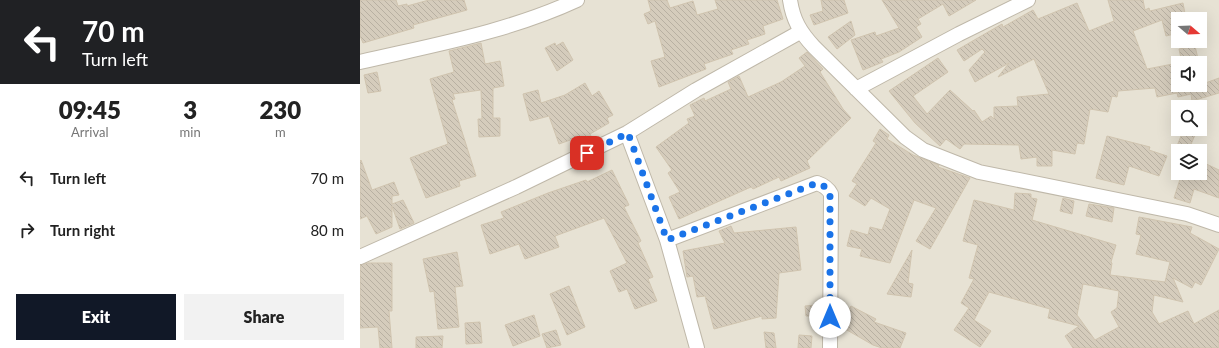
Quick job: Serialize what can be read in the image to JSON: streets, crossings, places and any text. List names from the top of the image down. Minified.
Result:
{"north":"right","page":{"turn":["70 m","Turn left"],"eta":["09:45","Arrival","3","min","230","m"],"list":[{"name":"Turn left","value":"70 m"},{"name":"Turn right","value":"80 m"}],"buttons":["Exit","Share"]}}
